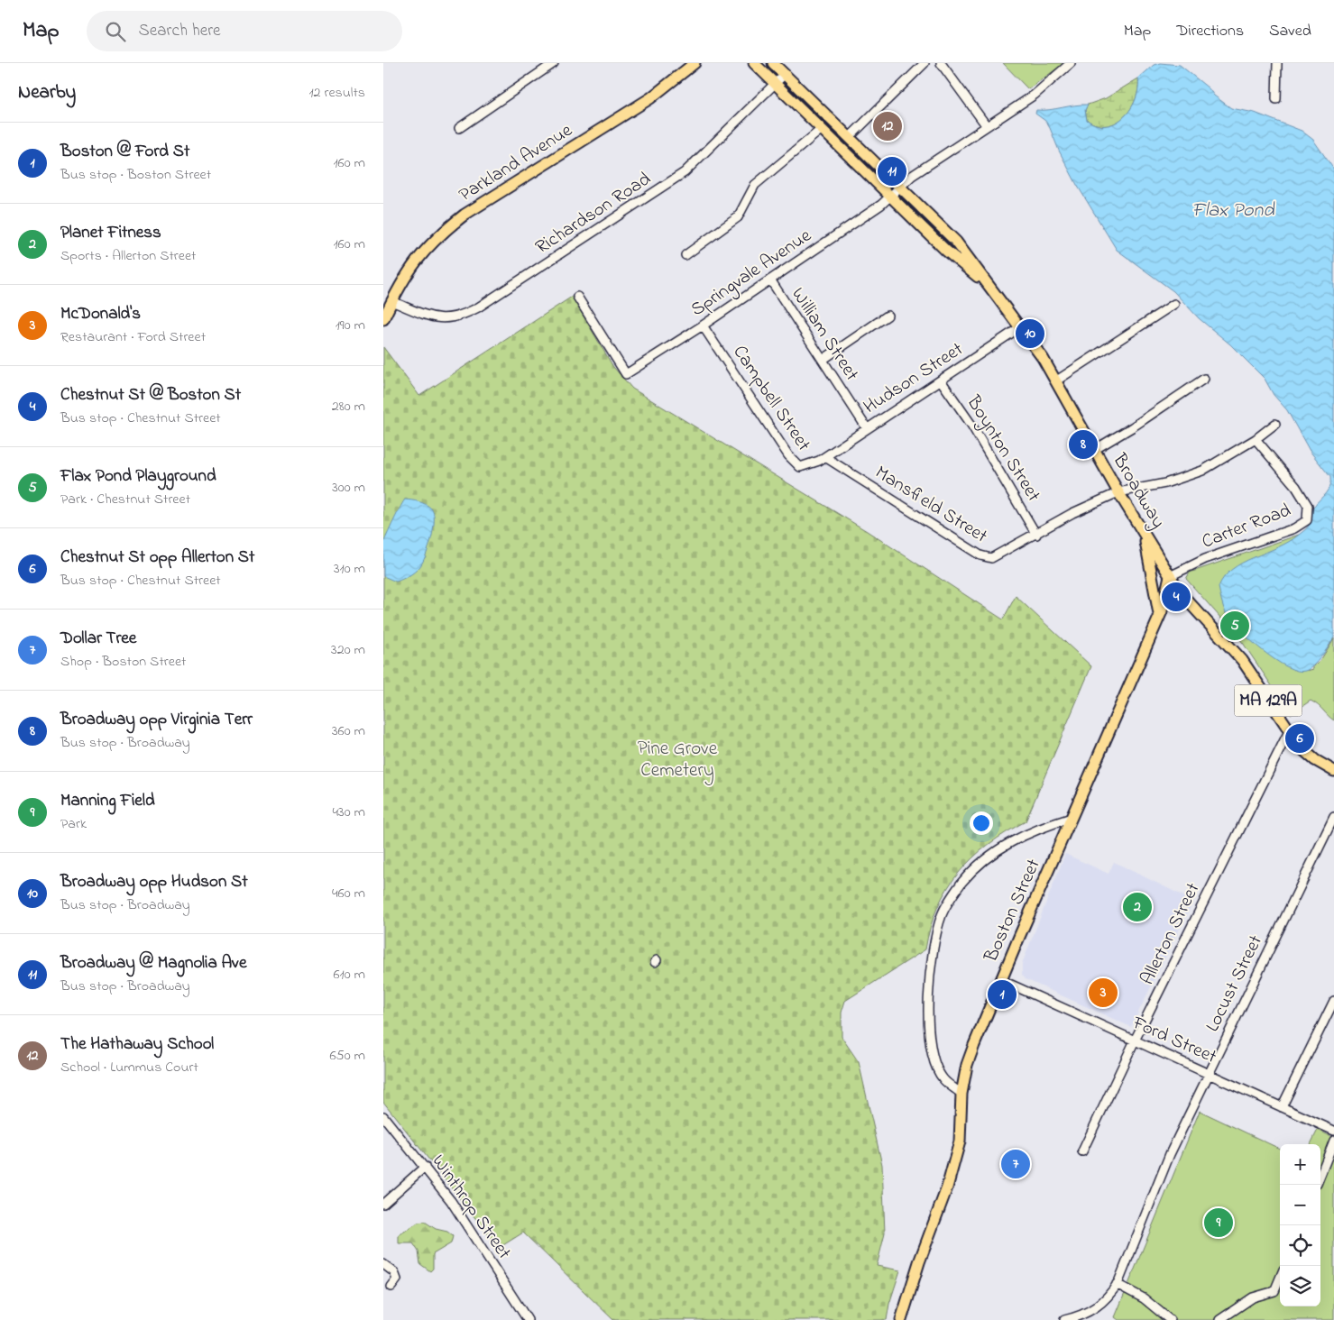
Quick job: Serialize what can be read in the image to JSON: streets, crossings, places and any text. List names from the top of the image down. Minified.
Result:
{"streets":{"main road":["Parkland Avenue","Broadway","MA 129A","Boston Street"],"street":["Richardson Road","Springvale Avenue","William Street","Hudson Street","Campbell Street","Boynton Street","Mansfield Street","Carter Road","Allerton Street","Locust Street","Ford Street","Winthrop Street"]},"crossings":[["Parkland Avenue","Richardson Road"],["Richardson Road","Broadway"],["Springvale Avenue","William Street"],["Springvale Avenue","Campbell Street"],["Springvale Avenue","Broadway"],["William Street","Hudson Street"],["Hudson Street","Campbell Street"],["Hudson Street","Boynton Street"],["Hudson Street","Broadway"],["Hudson Street","Mansfield Street"],["Campbell Street","Mansfield Street"],["Boynton Street","Mansfield Street"],["Broadway","Mansfield Street"],["Broadway","Carter Road"],["Broadway","MA 129A"],["Broadway","Boston Street"],["Carter Road","MA 129A"],["Carter Road","Boston Street"],["MA 129A","Boston Street"],["MA 129A","Allerton Street"],["Boston Street","Ford Street"],["Allerton Street","Ford Street"],["Locust Street","Ford Street"]],"water":["Flax Pond"],"parks":["Pine Grove Cemetery"],"page":{"header":"Map","search":"Search here","nav":["Map","Directions","Saved"],"heading":["Nearby","12 results"],"pins":["12","11","10","8","4","5","6","2","3","1","7","9"],"list":[{"mark":"1","name":"Boston @ Ford St","note":"Bus stop · Boston Street","value":"160 m"},{"mark":"2","name":"Planet Fitness","note":"Sports · Allerton Street","value":"160 m"},{"mark":"3","name":"McDonald's","note":"Restaurant · Ford Street","value":"190 m"},{"mark":"4","name":"Chestnut St @ Boston St","note":"Bus stop · Chestnut Street","value":"280 m"},{"mark":"5","name":"Flax Pond Playground","note":"Park · Chestnut Street","value":"300 m"},{"mark":"6","name":"Chestnut St opp Allerton St","note":"Bus stop · Chestnut Street","value":"310 m"},{"mark":"7","name":"Dollar Tree","note":"Shop · Boston Street","value":"320 m"},{"mark":"8","name":"Broadway opp Virginia Terr","note":"Bus stop · Broadway","value":"360 m"},{"mark":"9","name":"Manning Field","note":"Park","value":"430 m"},{"mark":"10","name":"Broadway opp Hudson St","note":"Bus stop · Broadway","value":"460 m"},{"mark":"11","name":"Broadway @ Magnolia Ave","note":"Bus stop · Broadway","value":"610 m"},{"mark":"12","name":"The Hathaway School","note":"School · Lummus Court","value":"650 m"}],"map_buttons":["+","−"]}}
